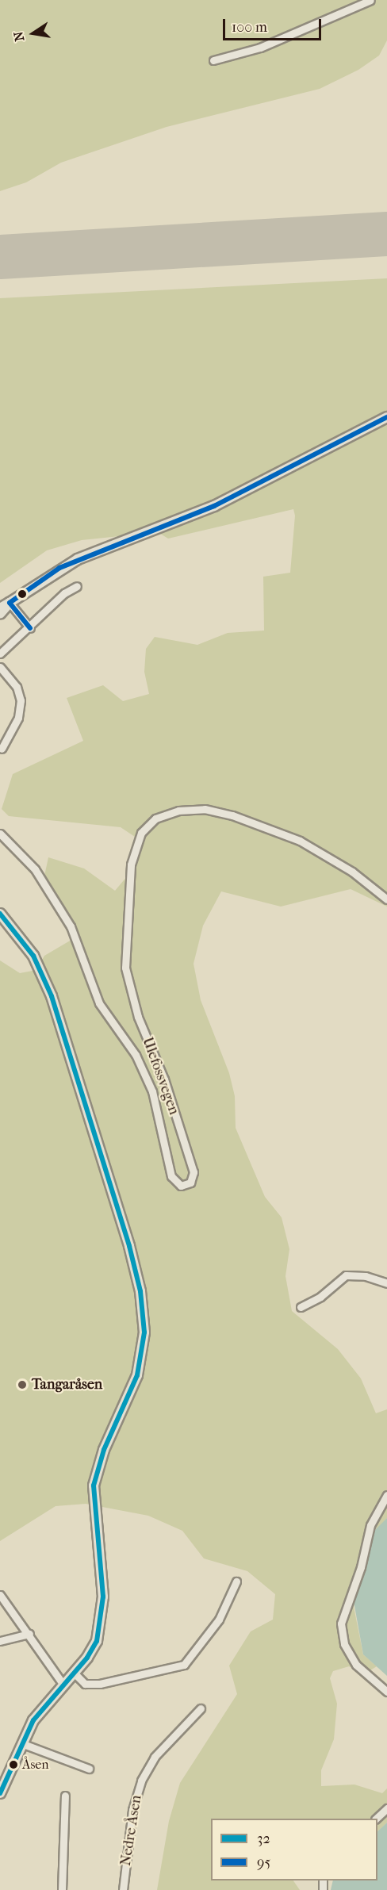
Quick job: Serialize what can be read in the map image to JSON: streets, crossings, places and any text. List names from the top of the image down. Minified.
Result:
{"streets":{"street":["Ulefossvegen","Nedre Åsen"]},"places":["Tangaråsen","Åsen"],"lines":["transit line 95","transit line 32"],"legend":["32","95"],"scale_bar":"100 m","north":"left"}
